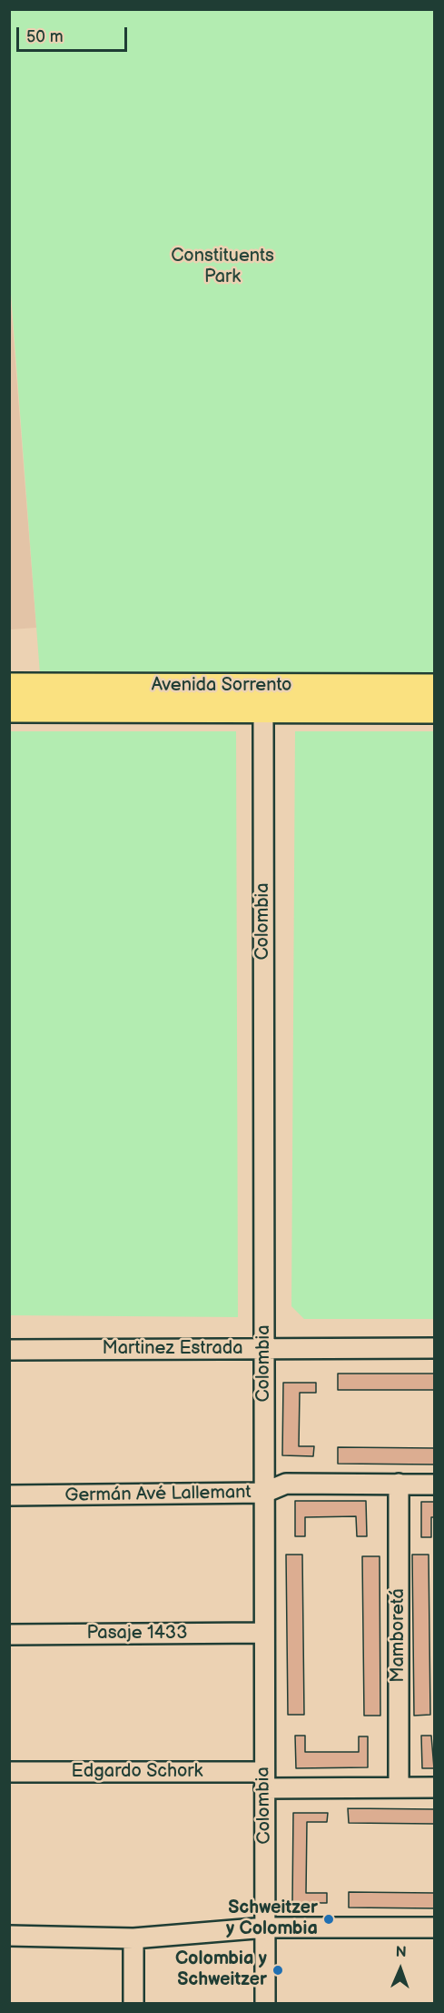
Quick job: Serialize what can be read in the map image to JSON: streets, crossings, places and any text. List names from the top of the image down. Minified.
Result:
{"streets":{"main road":["Avenida Sorrento"],"street":["Colombia","Martinez Estrada","Germán Avé Lallemant","Pasaje 1433","Mamboretá","Edgardo Schork"]},"crossings":[["Colombia","Martinez Estrada"],["Colombia","Germán Avé Lallemant"],["Colombia","Pasaje 1433"],["Colombia","Edgardo Schork"],["Germán Avé Lallemant","Mamboretá"],["Mamboretá","Edgardo Schork"]],"parks":["Constituents Park"],"places":["Schweitzer y Colombia","Colombia y Schweitzer"],"scale_bar":"50 m","north":"top"}
